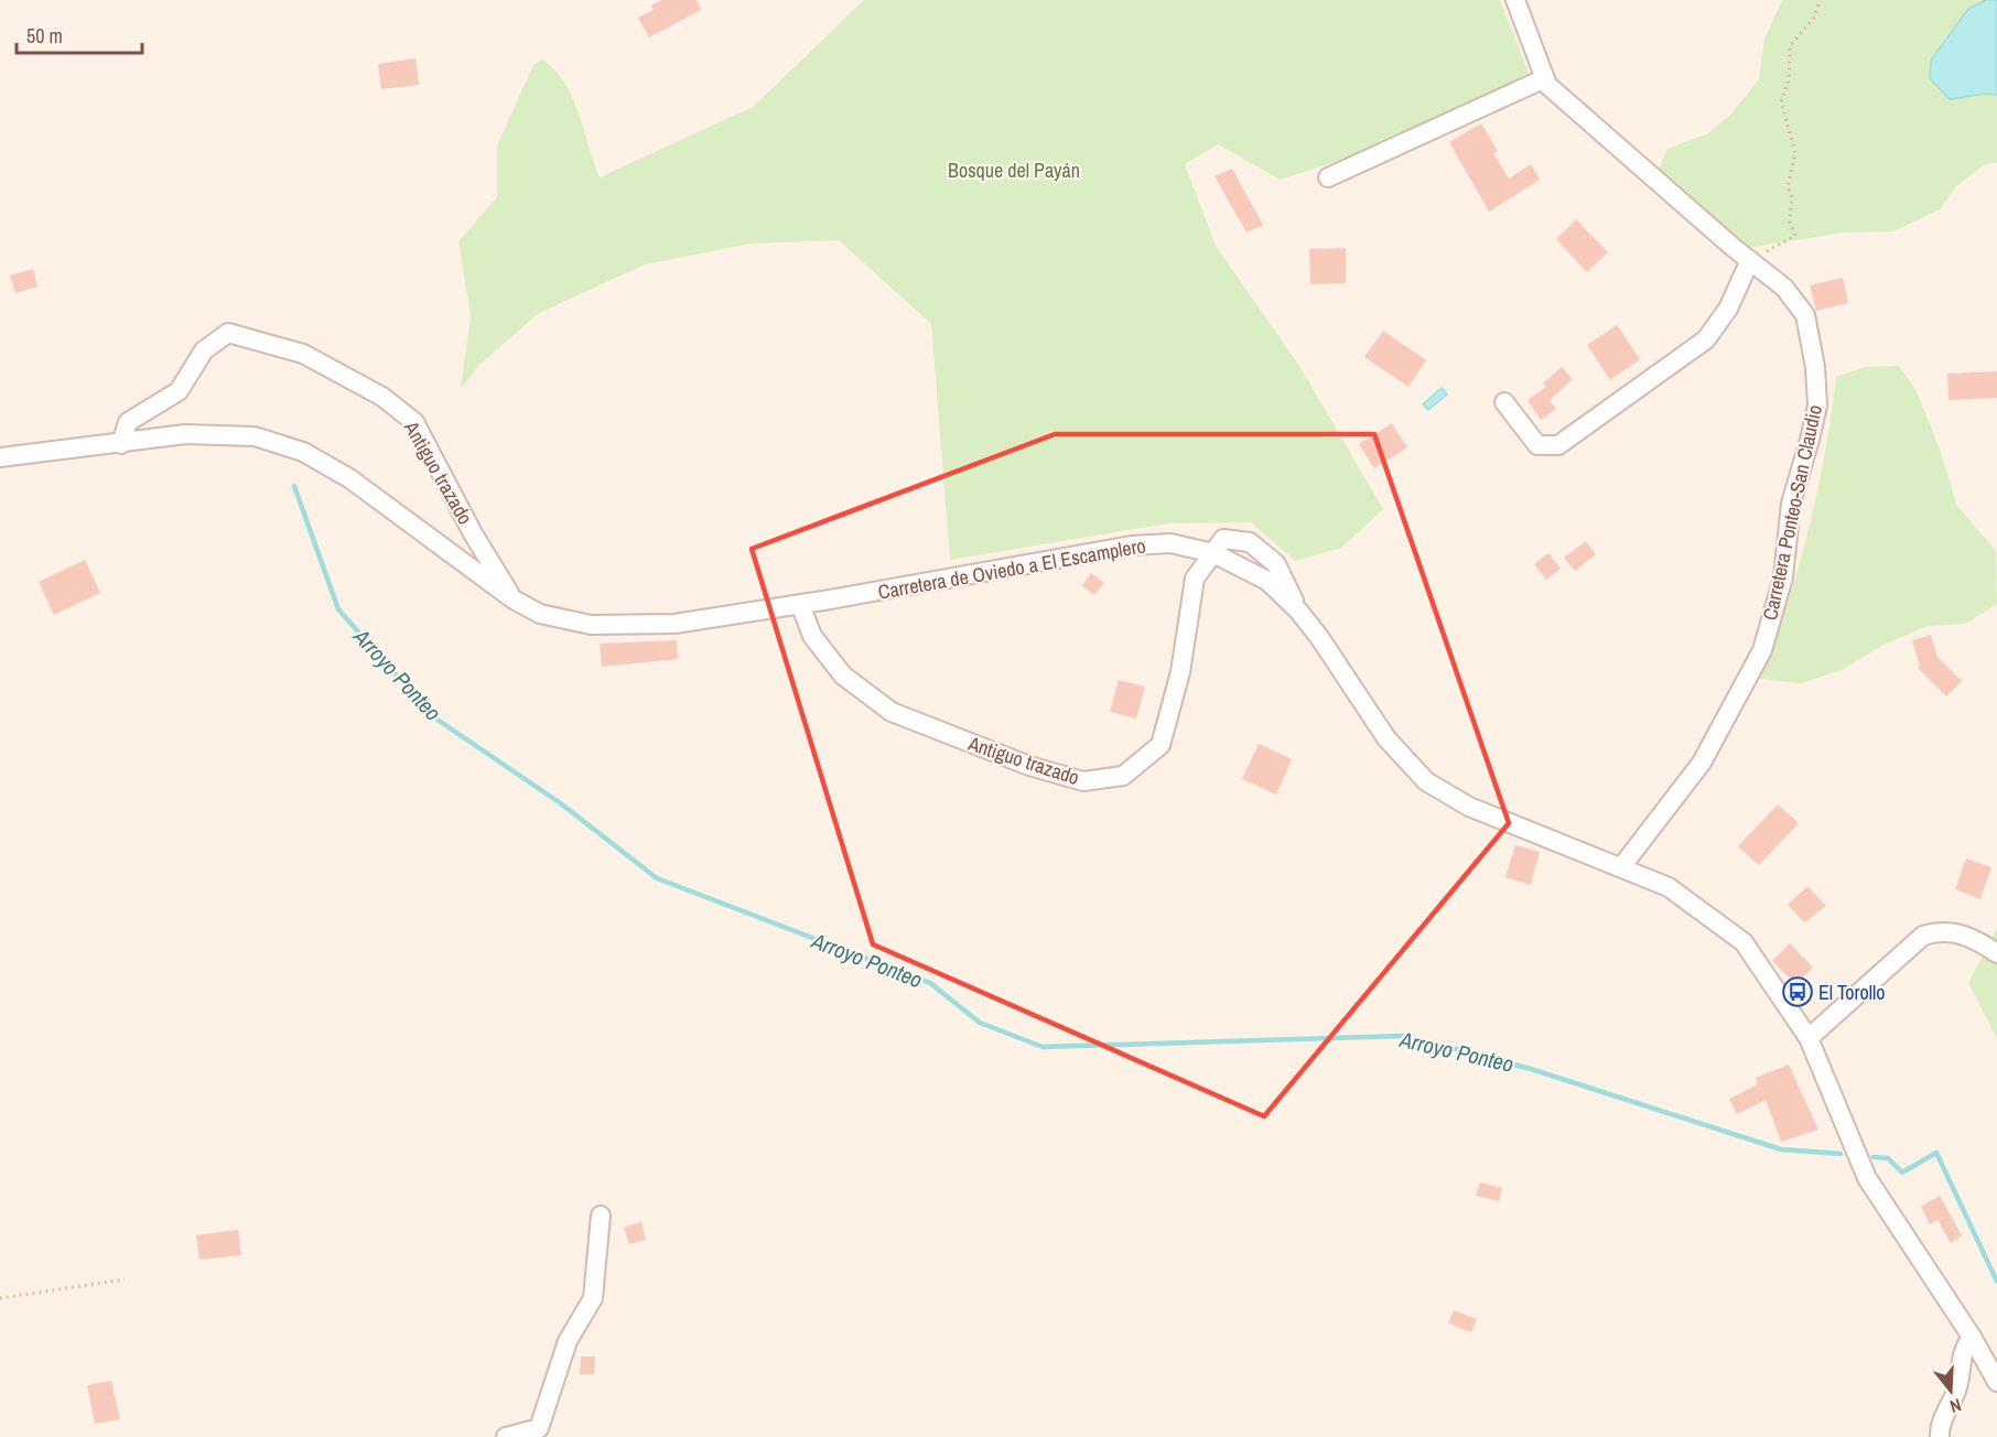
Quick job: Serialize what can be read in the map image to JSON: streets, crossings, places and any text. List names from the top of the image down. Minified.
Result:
{"streets":{"street":["Antiguo trazado","Carretera Ponteo-San Claudio","Carretera de Oviedo a El Escamplero"]},"crossings":[["Antiguo trazado","Carretera de Oviedo a El Escamplero"],["Carretera Ponteo-San Claudio","Carretera de Oviedo a El Escamplero"]],"water":["Arroyo Ponteo"],"parks":["Bosque del Payán"],"places":{"bus stop":["El Torollo"]},"scale_bar":"50 m","north":"bottom"}
